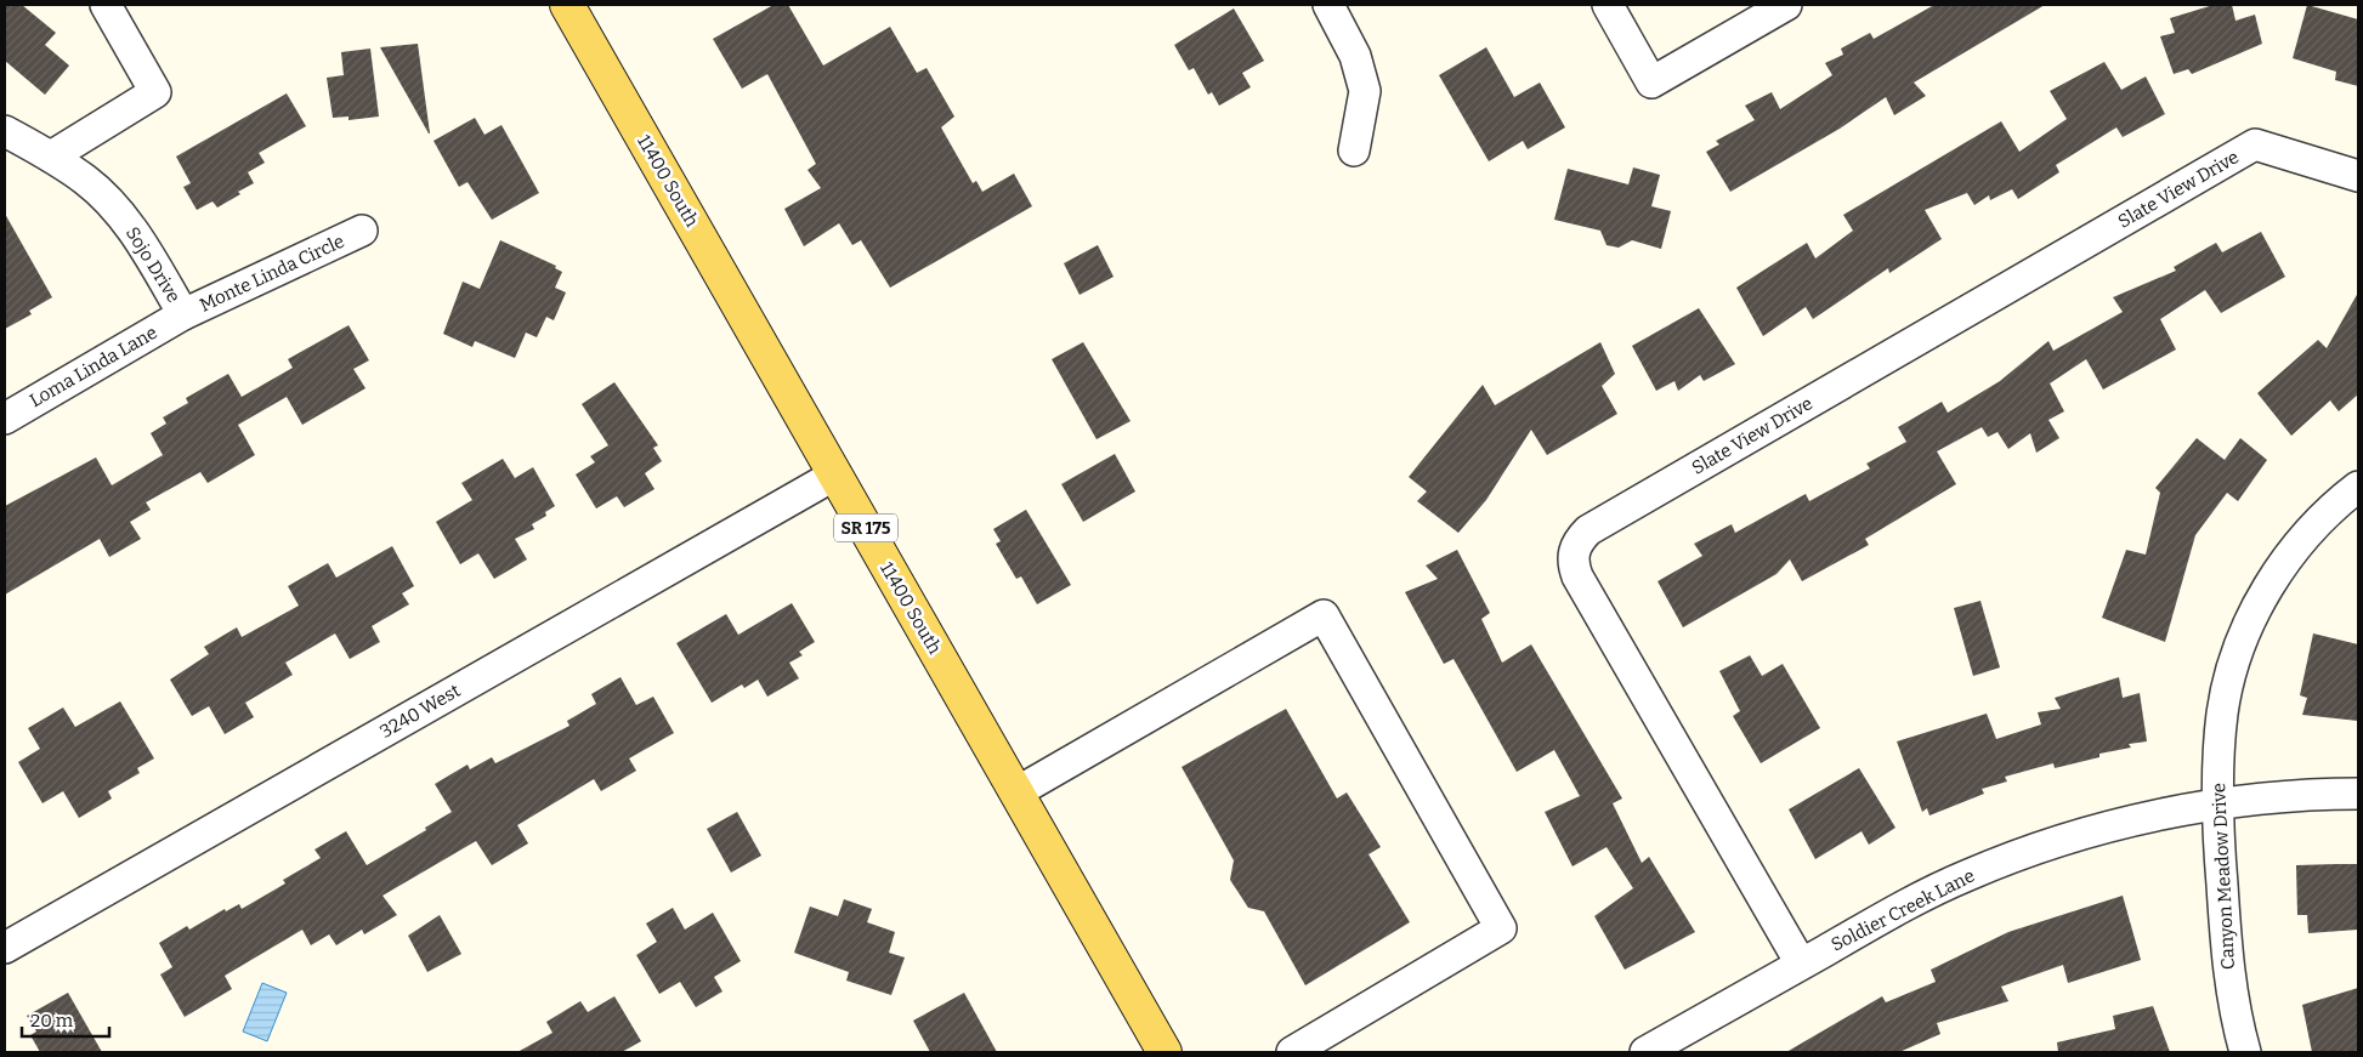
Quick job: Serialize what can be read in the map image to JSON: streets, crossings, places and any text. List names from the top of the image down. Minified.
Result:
{"streets":{"main road":["11400 South","SR 175"],"street":["Slate View Drive","Sojo Drive","Monte Linda Circle","Loma Linda Lane","3240 West","Canyon Meadow Drive","Soldier Creek Lane"]},"crossings":[["11400 South","3240 West"],["Slate View Drive","Soldier Creek Lane"],["Sojo Drive","Monte Linda Circle"],["Sojo Drive","Loma Linda Lane"],["Monte Linda Circle","Loma Linda Lane"],["Canyon Meadow Drive","Soldier Creek Lane"]],"scale_bar":"20 m"}
